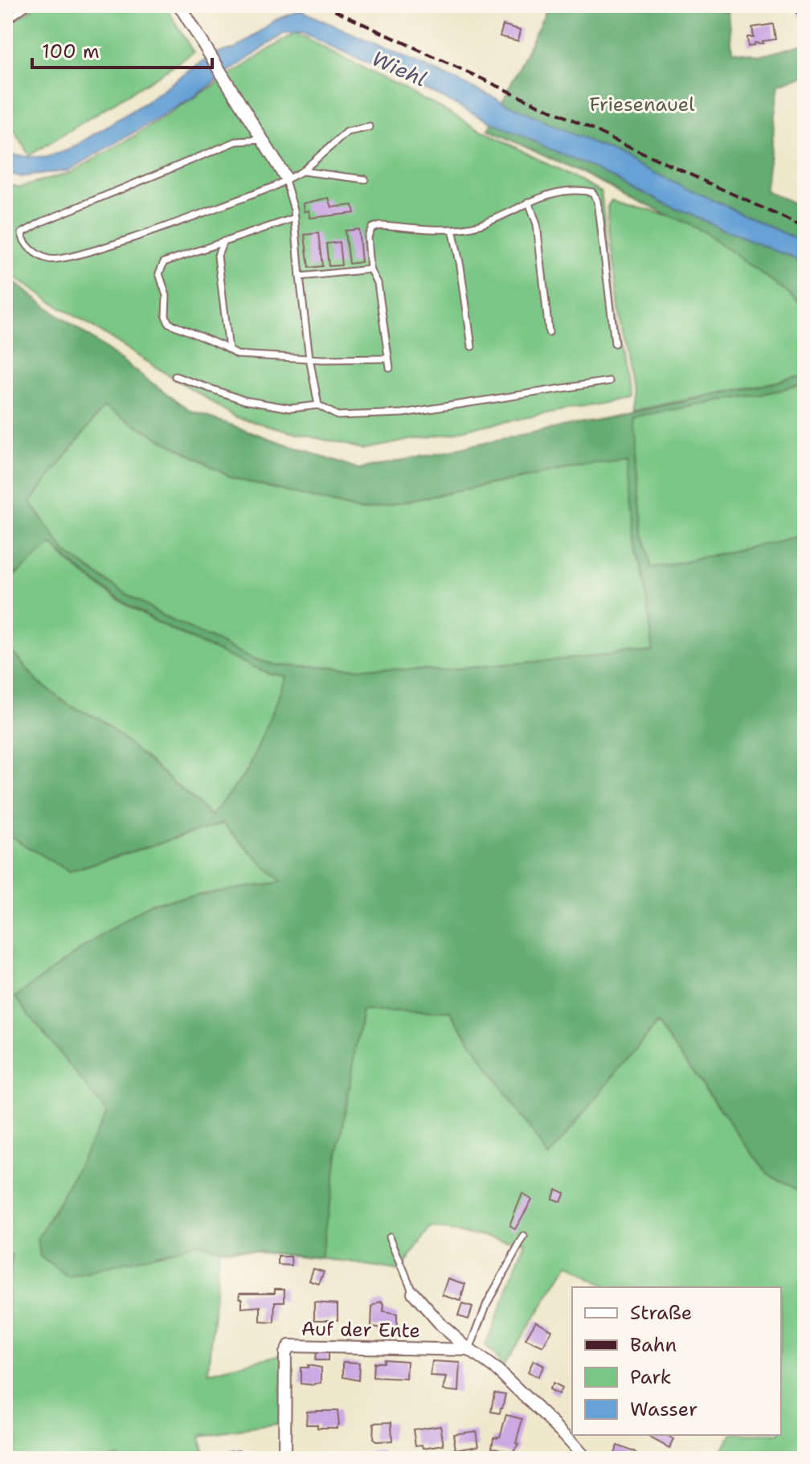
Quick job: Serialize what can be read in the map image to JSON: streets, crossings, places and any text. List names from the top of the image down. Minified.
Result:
{"streets":{"street":["Auf der Ente"]},"water":["Wiehl"],"parks":["Friesenauel"],"legend":["Straße","Bahn","Park","Wasser"],"scale_bar":"100 m"}
